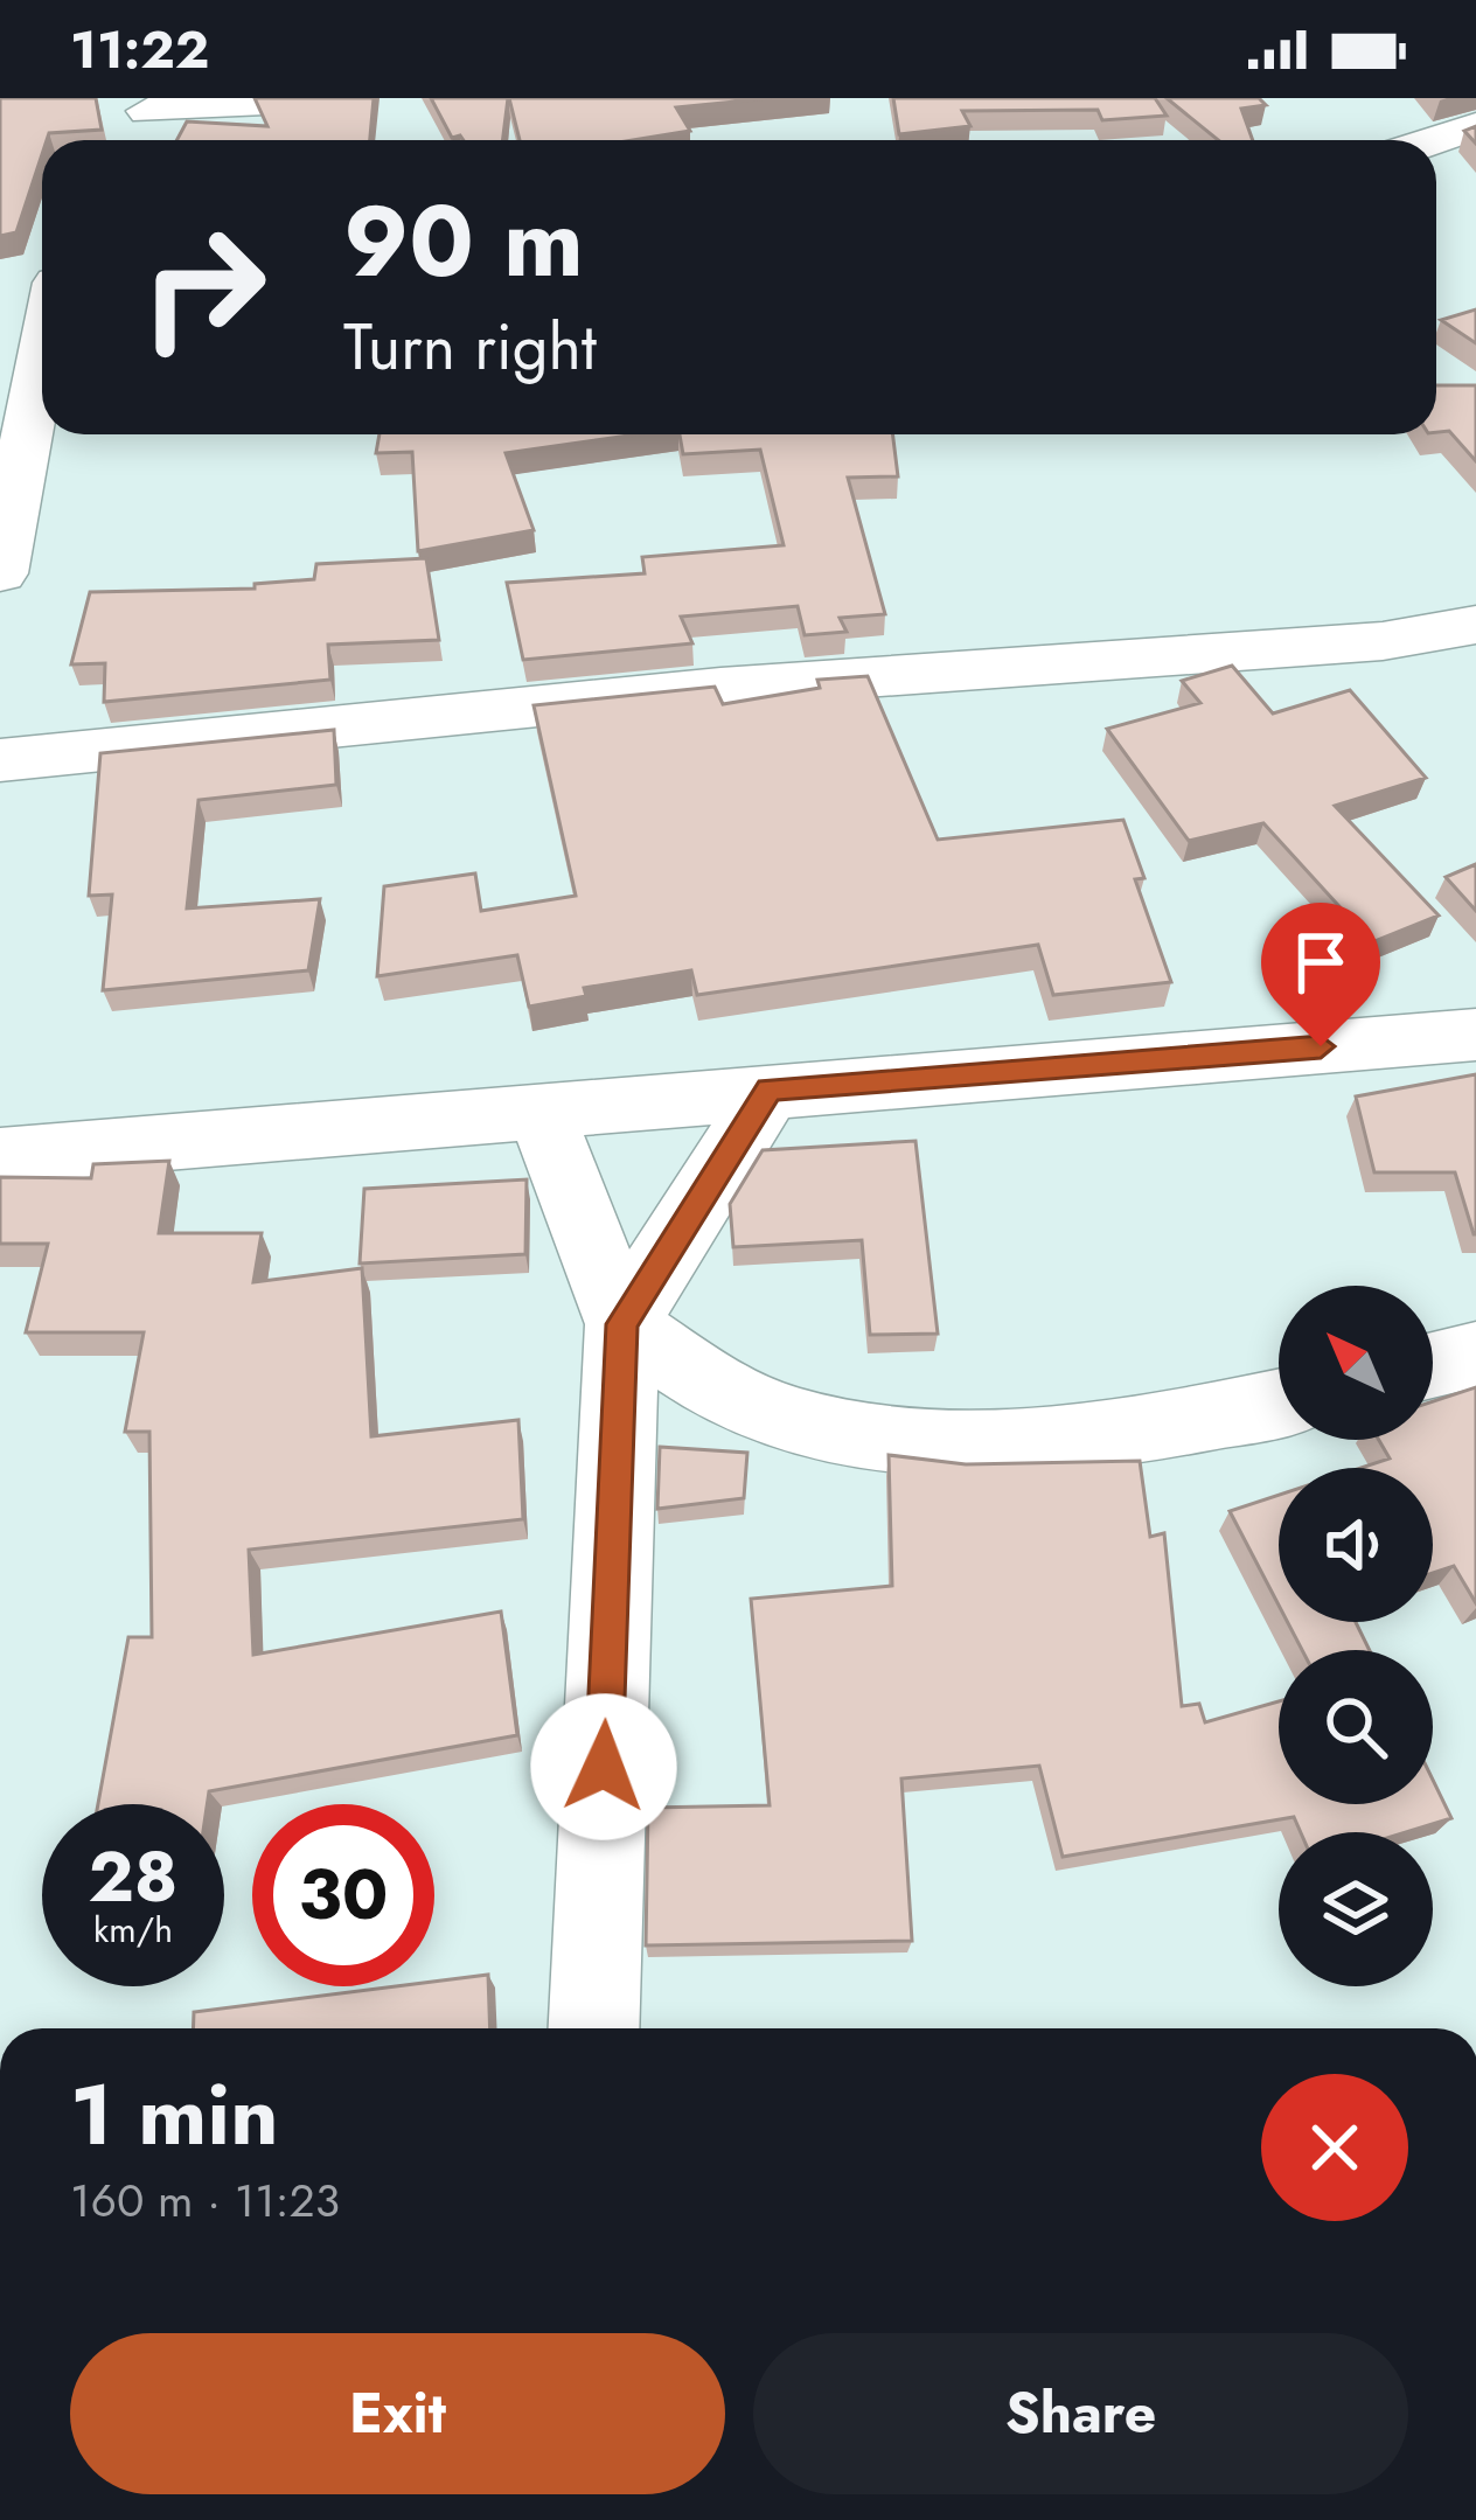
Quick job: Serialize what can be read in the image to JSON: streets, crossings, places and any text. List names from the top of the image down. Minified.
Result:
{"north":"top left","page":{"status":"11:22","turn":["90 m","Turn right"],"speed":"28 km/h","limit":"30","heading":["1 min","160 m · 11:23"],"buttons":["Exit","Share"]}}
